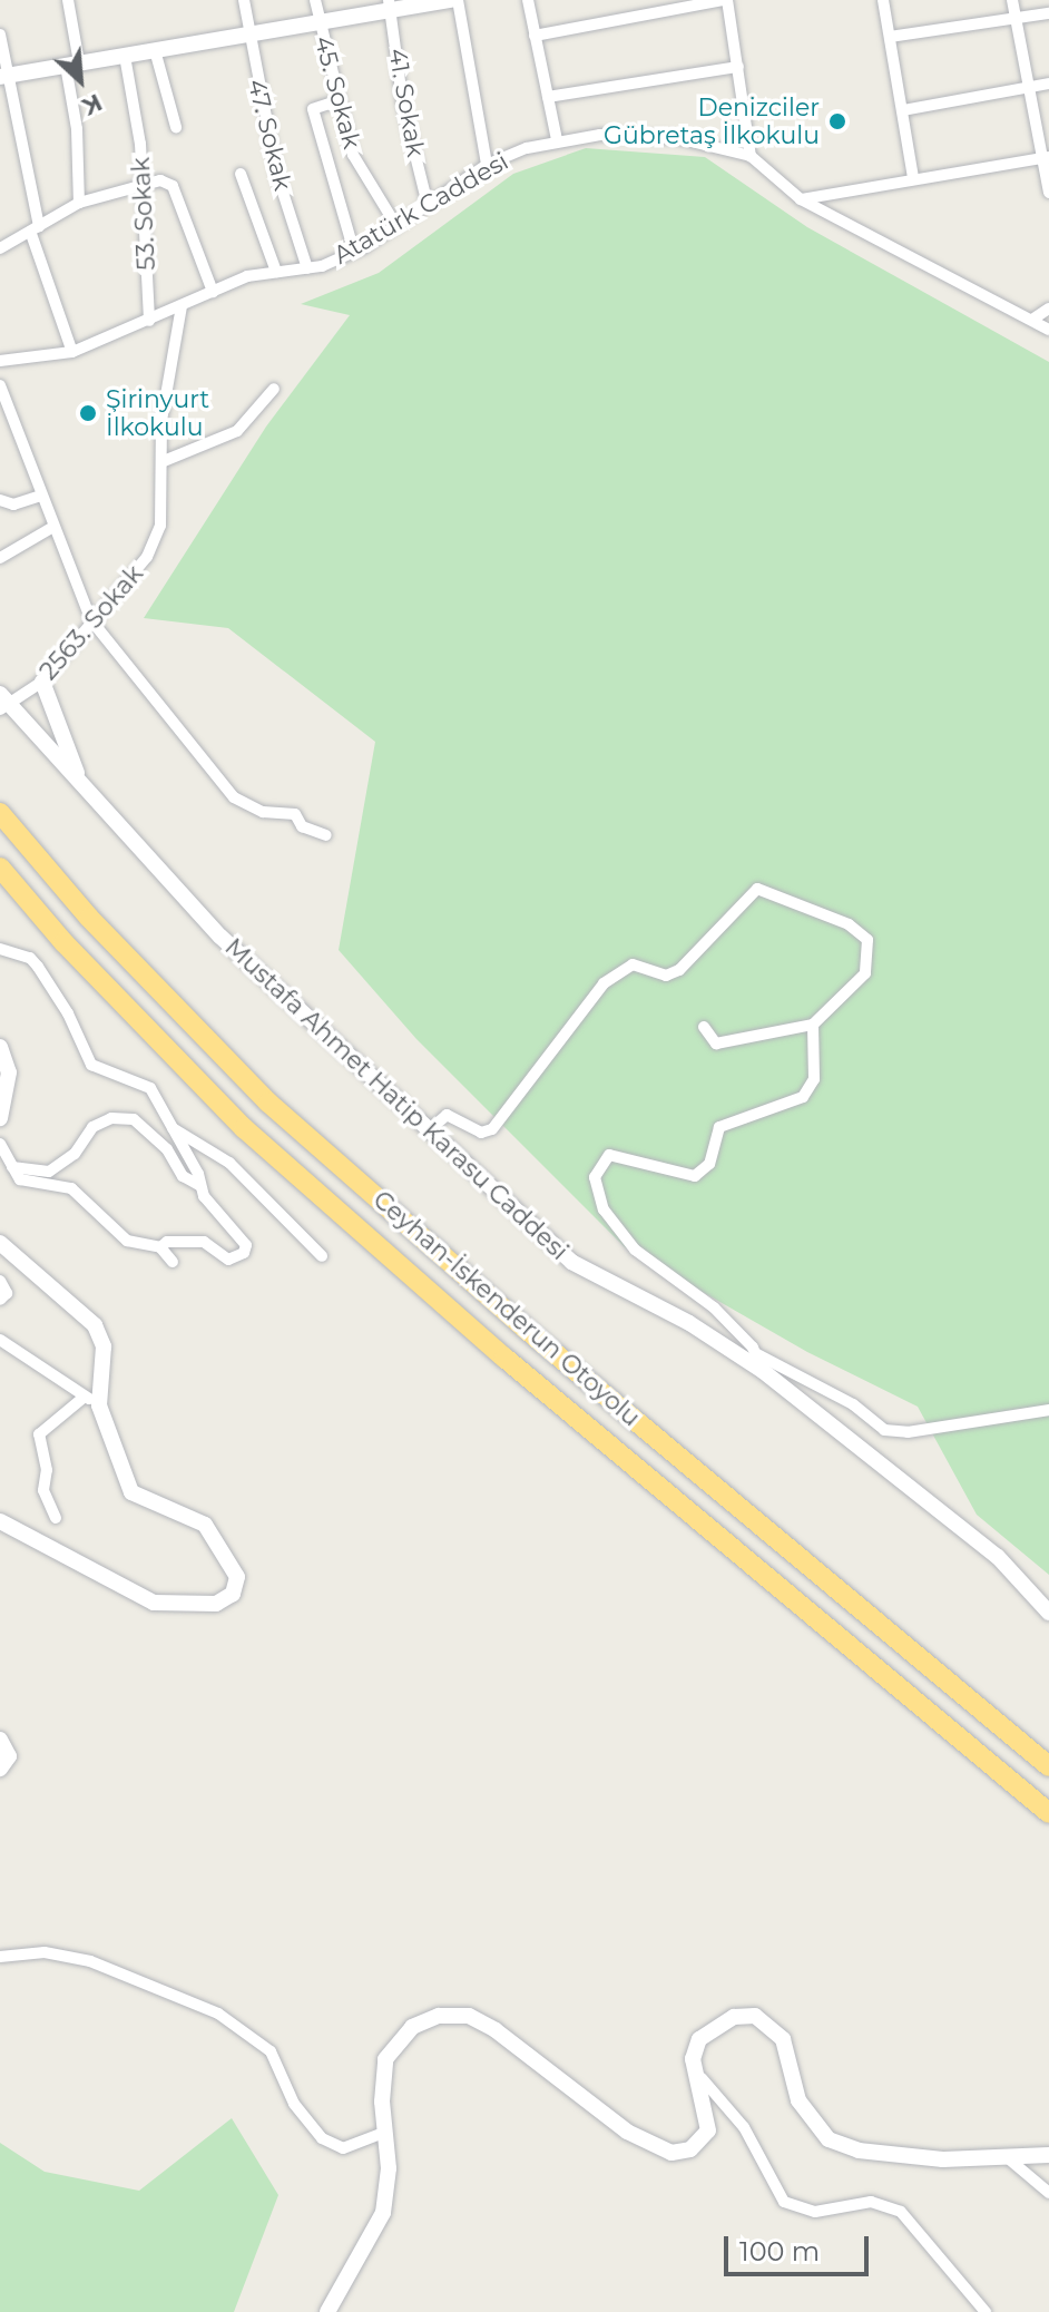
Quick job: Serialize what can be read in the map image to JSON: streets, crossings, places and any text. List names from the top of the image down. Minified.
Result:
{"streets":{"highway":["Ceyhan-İskenderun Otoyolu"],"street":["45. Sokak","41. Sokak","47. Sokak","Atatürk Caddesi","53. Sokak","2563. Sokak","Mustafa Ahmet Hatip Karasu Caddesi"]},"crossings":[["45. Sokak","Atatürk Caddesi"],["41. Sokak","Atatürk Caddesi"],["47. Sokak","Atatürk Caddesi"],["Atatürk Caddesi","53. Sokak"],["Atatürk Caddesi","2563. Sokak"],["2563. Sokak","Mustafa Ahmet Hatip Karasu Caddesi"]],"places":["Denizciler Gübretaş İlkokulu","Şirinyurt İlkokulu"],"scale_bar":"100 m","north":"bottom right"}
